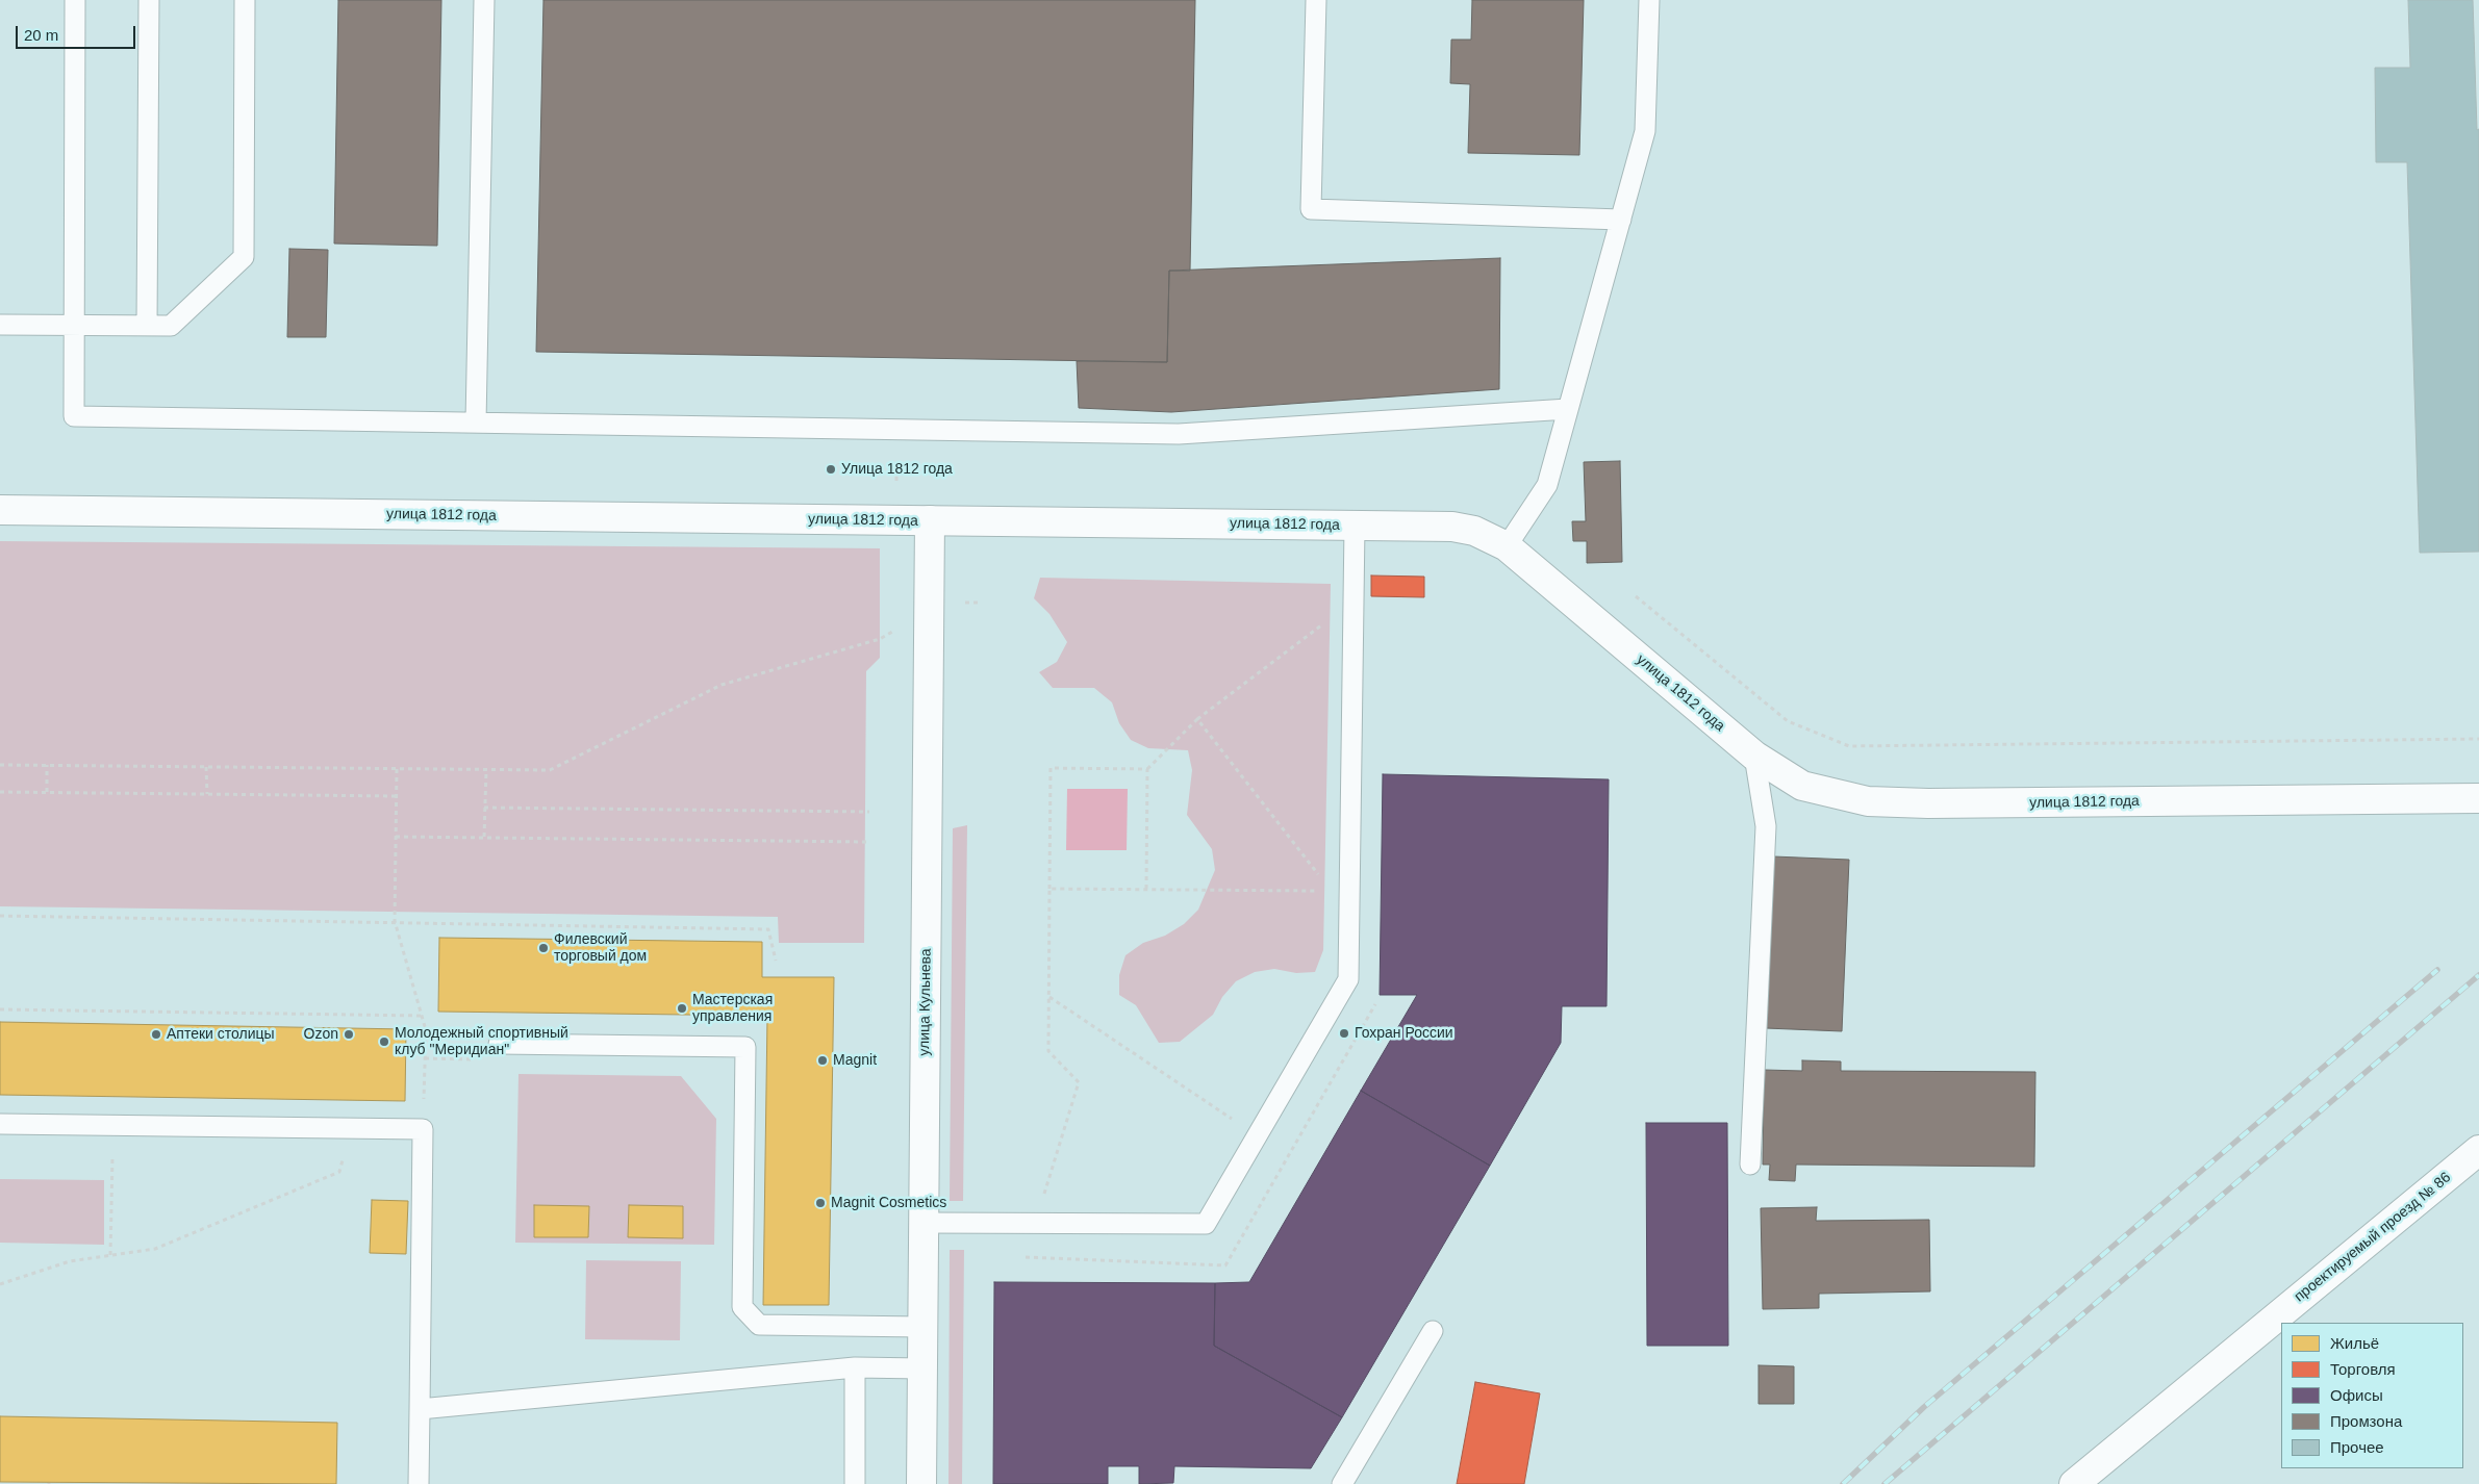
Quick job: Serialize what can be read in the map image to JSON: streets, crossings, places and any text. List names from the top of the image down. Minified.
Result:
{"streets":{"street":["улица 1812 года","улица Кульнева","проектируемый проезд № 86"]},"crossings":[["улица 1812 года","улица Кульнева"]],"places":["Улица 1812 года","Филевский торговый дом","Мастерская управления","Гохран России","Аптеки столицы","Ozon","Молодежный спортивный клуб \"Меридиан\"","Magnit","Magnit Cosmetics"],"legend":["Жильё","Торговля","Офисы","Промзона","Прочее"],"scale_bar":"20 m"}
